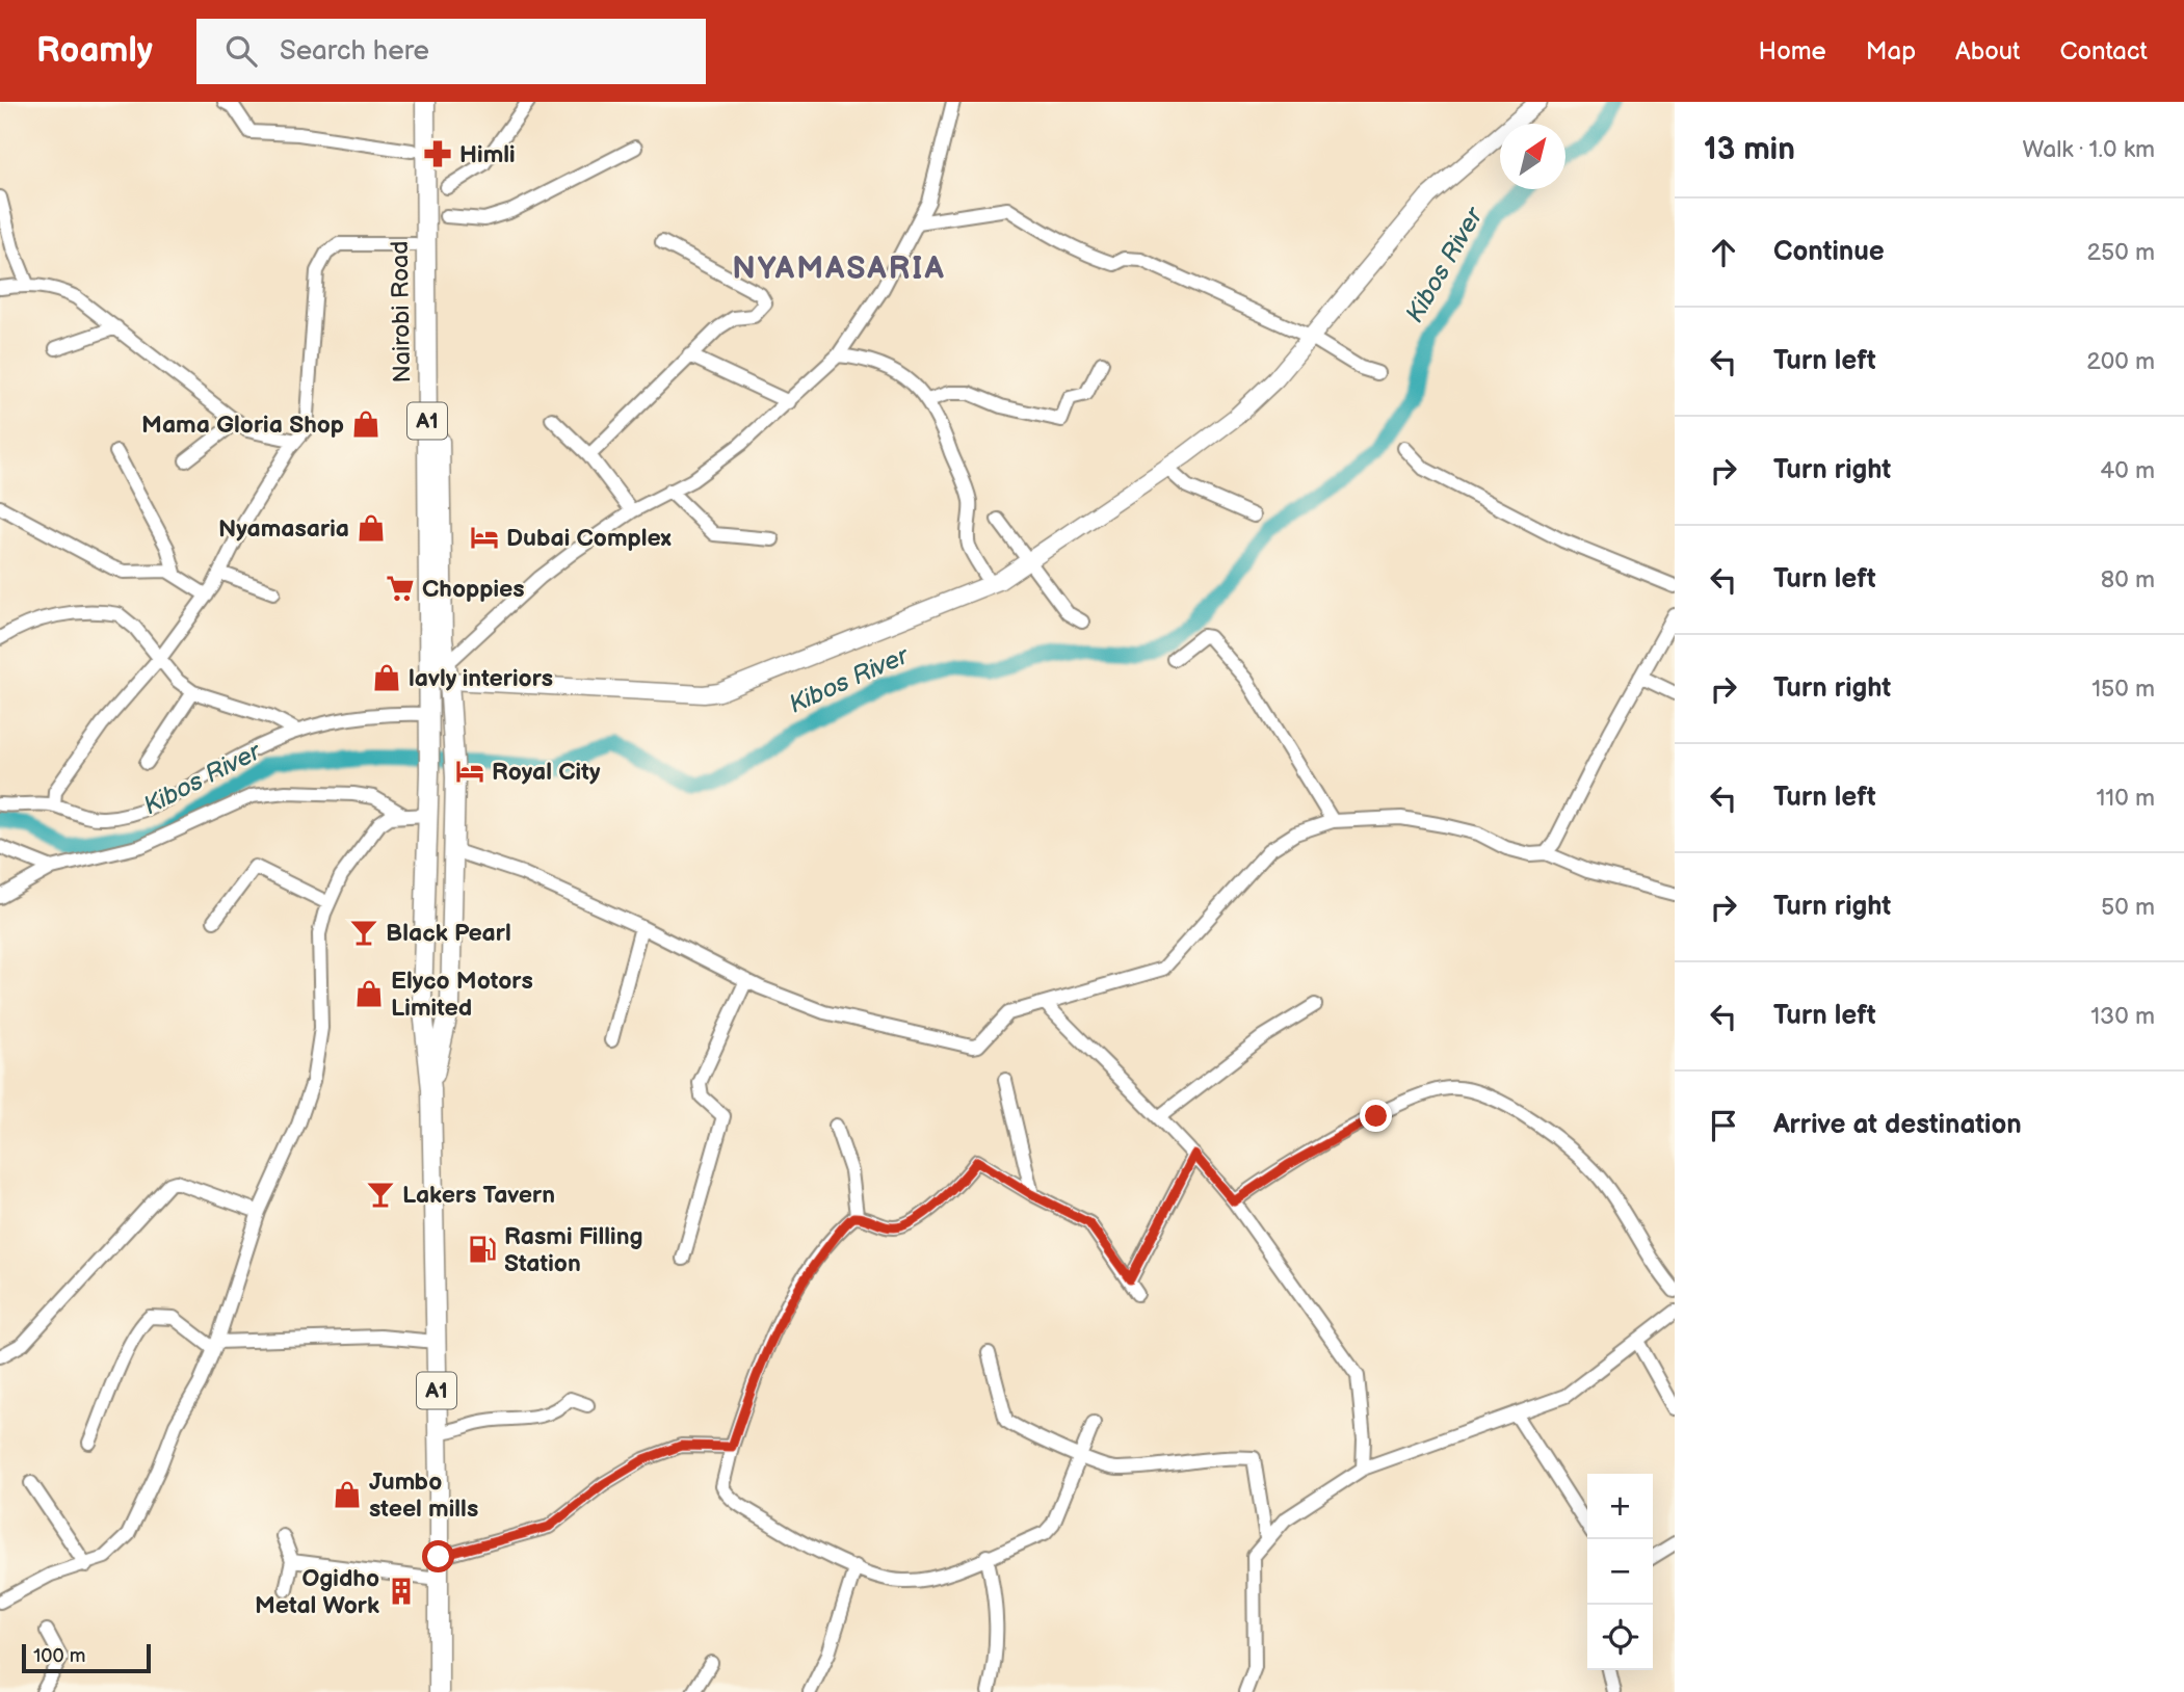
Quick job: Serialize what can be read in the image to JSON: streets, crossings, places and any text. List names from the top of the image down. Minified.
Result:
{"streets":{"highway":["Nairobi Road","A1"]},"crossings":[["Nairobi Road","A1"]],"districts":["NYAMASARIA"],"water":["Kibos River"],"places":{"pharmacy":["Himli"],"shop":["Mama Gloria Shop","Nyamasaria","lavly interiors","Elyco Motors Limited","Jumbo steel mills"],"hotel":["Dubai Complex","Royal City"],"supermarket":["Choppies"],"bar":["Black Pearl","Lakers Tavern"],"fuel station":["Rasmi Filling Station"],"building":["Ogidho Metal Work"]},"scale_bar":"100 m","north":"top right","page":{"header":"Roamly","search":"Search here","nav":["Home","Map","About","Contact"],"heading":["13 min","Walk · 1.0 km"],"list":[["Continue","250 m"],["Turn left","200 m"],["Turn right","40 m"],["Turn left","80 m"],["Turn right","150 m"],["Turn left","110 m"],["Turn right","50 m"],["Turn left","130 m"],"Arrive at destination"],"map_buttons":["+","−"],"scale":"100 m"}}
